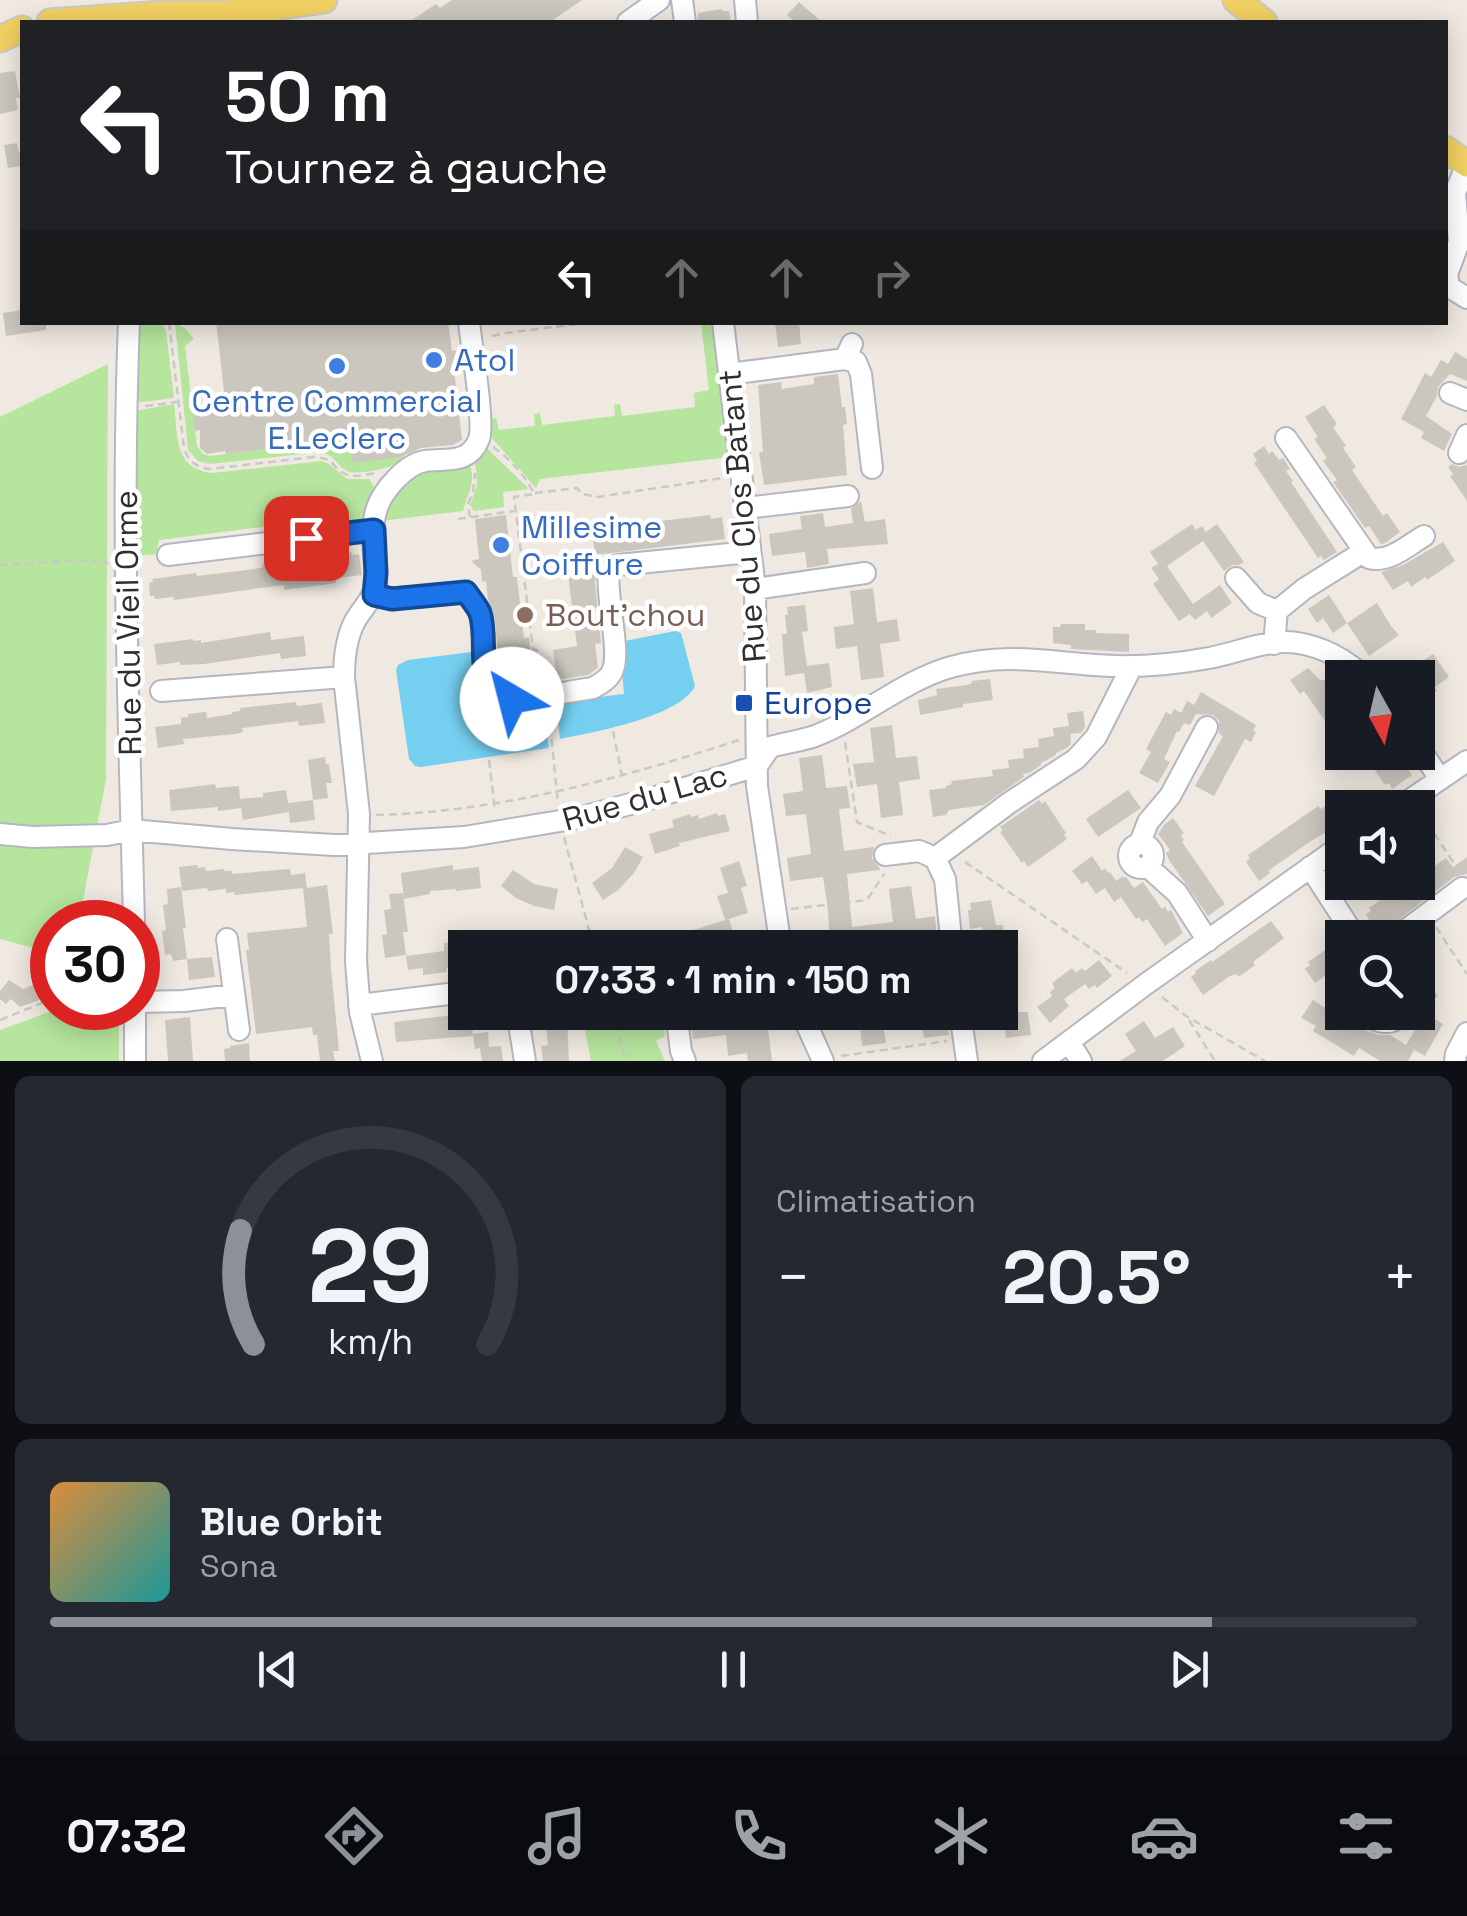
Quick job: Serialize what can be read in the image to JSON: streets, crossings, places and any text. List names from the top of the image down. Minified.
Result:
{"streets":{"street":["Rue du Clos Batant","Rue du Vieil Orme","Rue du Lac"]},"crossings":[["Rue du Clos Batant","Rue du Lac"],["Rue du Vieil Orme","Rue du Lac"]],"places":{"other":["Atol","Centre Commercial E.Leclerc","Millesime Coiffure","Bout'chou"],"transit":["Europe"]},"north":"bottom","page":{"turn":["50 m","Tournez à gauche"],"limit":"30","trip":"07:33 · 1 min · 150 m","tile":"Climatisation","heat":["−","20.5°","+"],"song":["Blue Orbit","Sona"],"tabs":"07:32","gauge":["29","km/h"]}}
